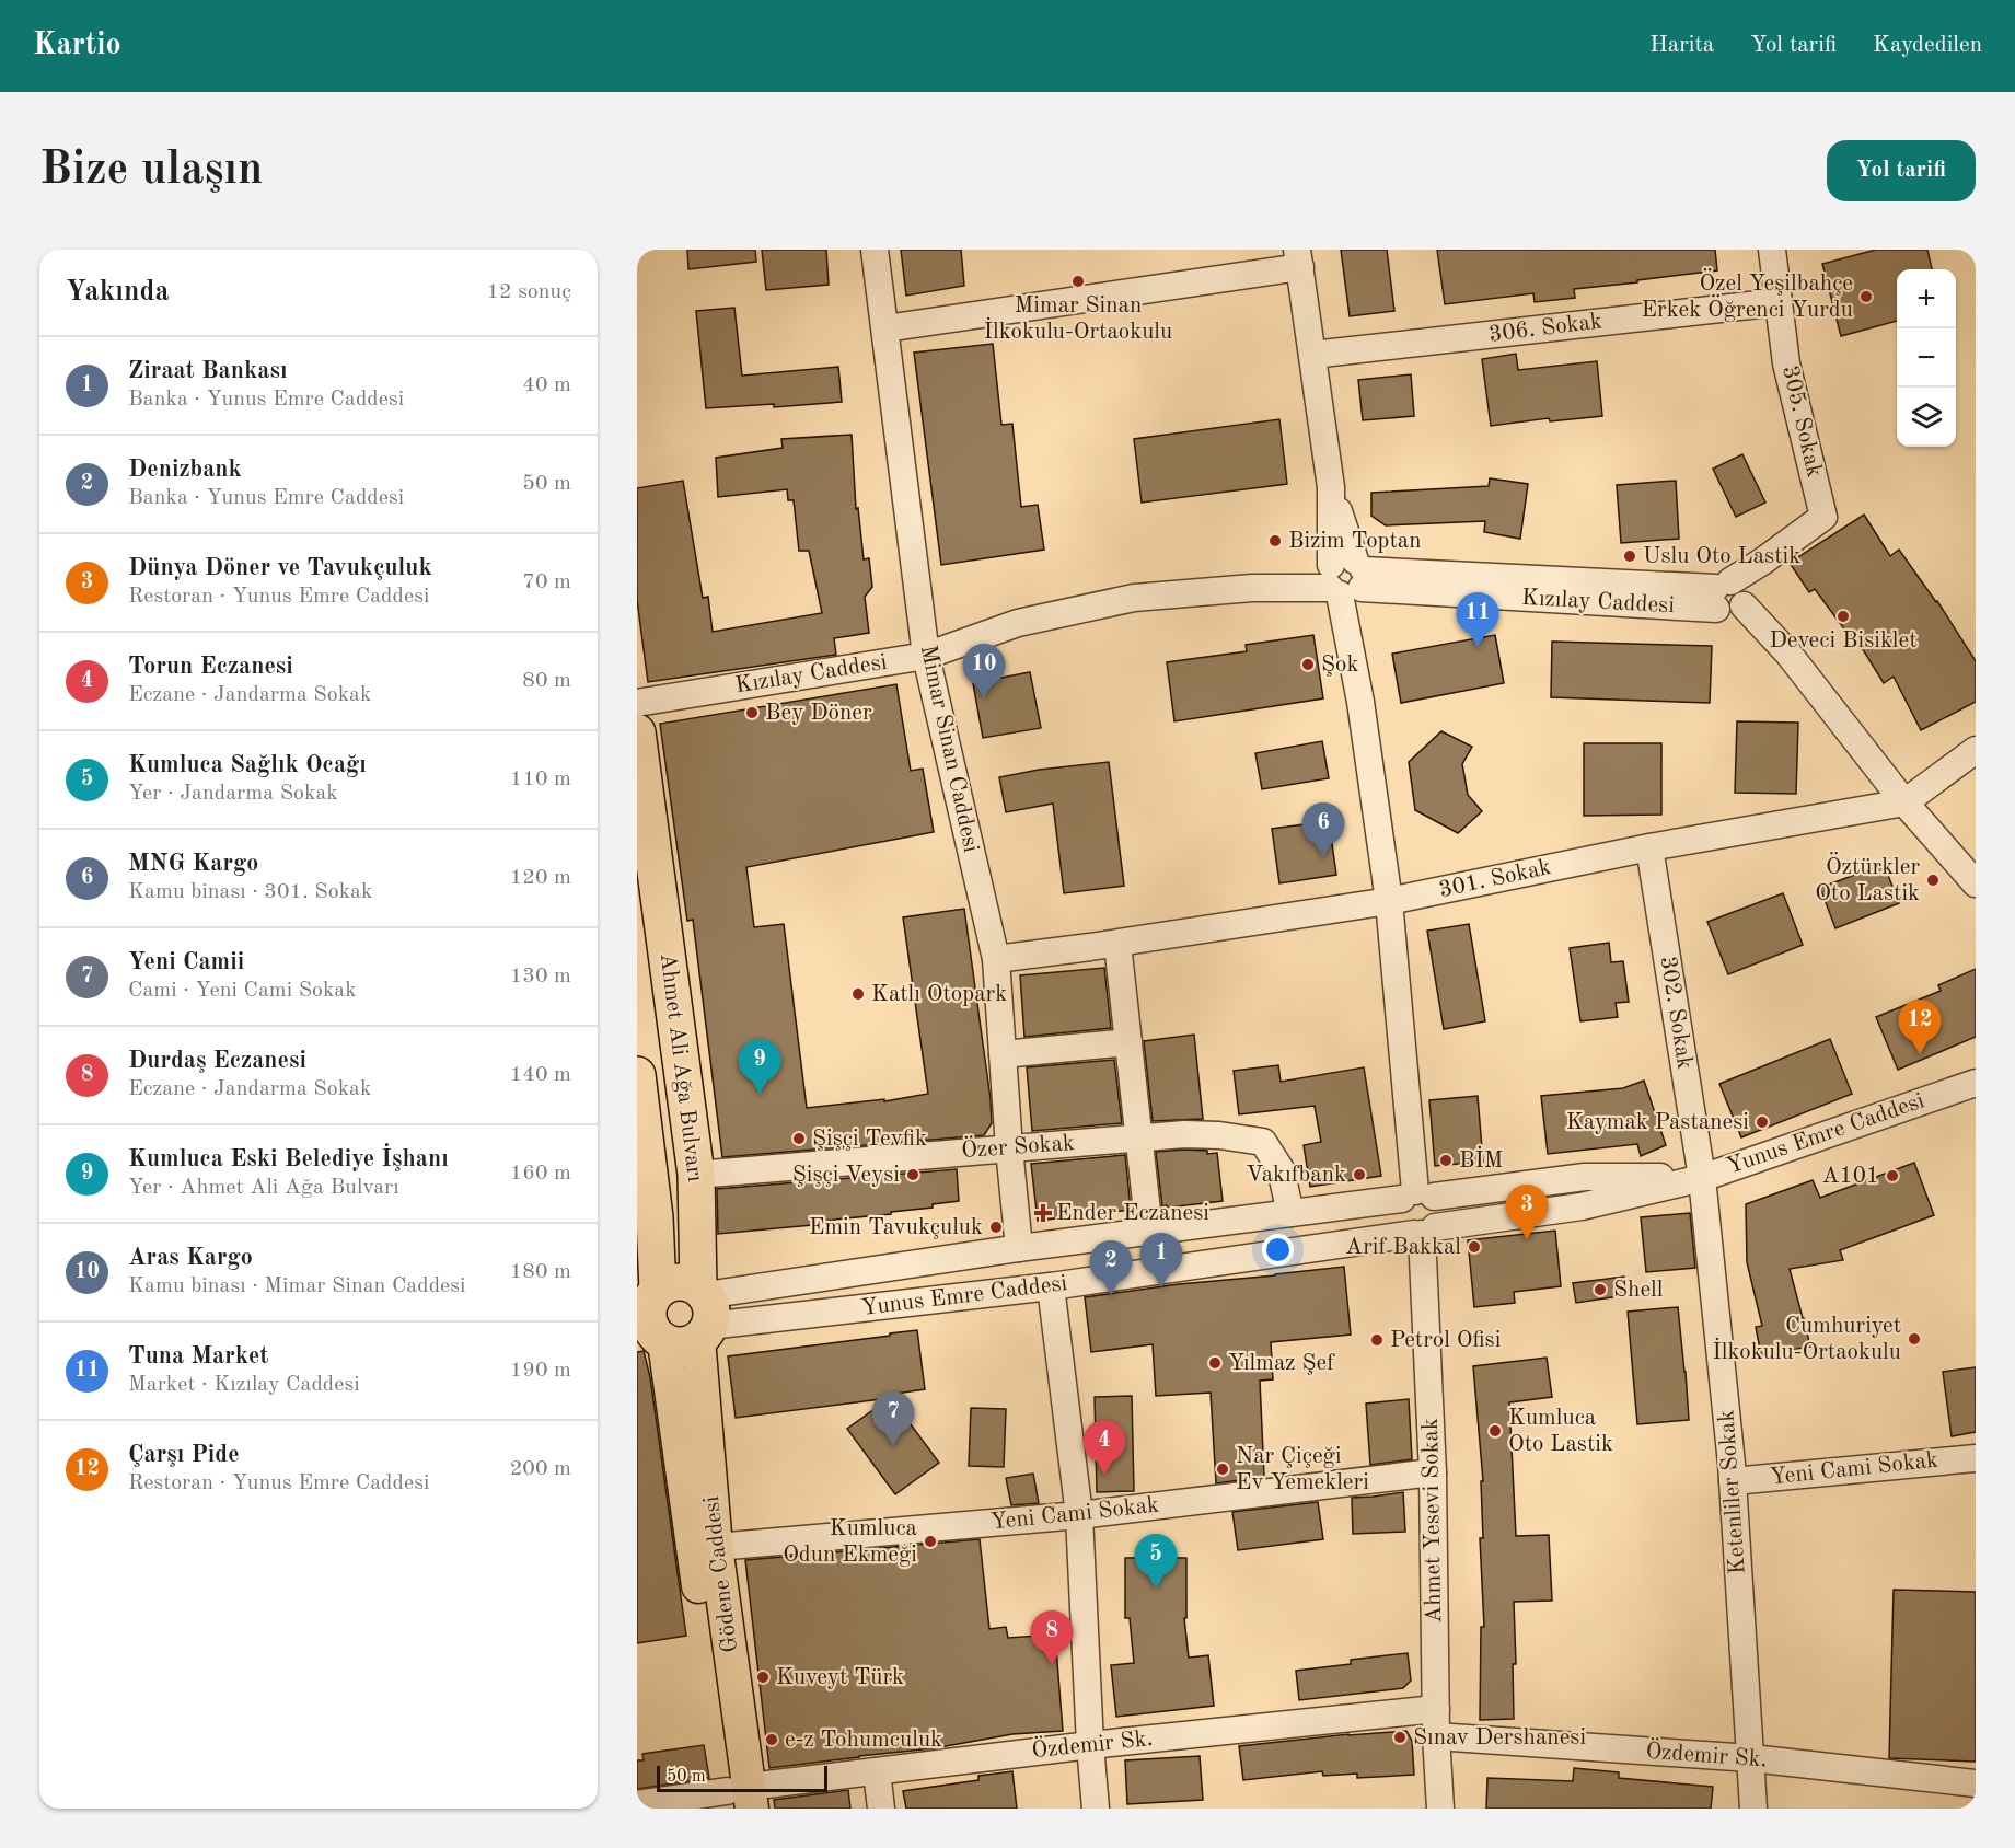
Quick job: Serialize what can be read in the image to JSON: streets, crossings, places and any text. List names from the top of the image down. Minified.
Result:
{"streets":{"highway":["Ahmet Ali Ağa Bulvarı"],"main road":["Gödene Caddesi"],"street":["306. Sokak","305. Sokak","Kızılay Caddesi","Mimar Sinan Caddesi","301. Sokak","302. Sokak","Yunus Emre Caddesi","Özer Sokak","Yeni Cami Sokak","Ketenliler Sokak","Ahmet Yesevi Sokak","Özdemir Sk."]},"crossings":[["306. Sokak","305. Sokak"],["305. Sokak","Kızılay Caddesi"],["Kızılay Caddesi","Mimar Sinan Caddesi"],["Mimar Sinan Caddesi","301. Sokak"],["Mimar Sinan Caddesi","Yunus Emre Caddesi"],["Mimar Sinan Caddesi","Özer Sokak"],["301. Sokak","302. Sokak"],["302. Sokak","Yunus Emre Caddesi"],["302. Sokak","Ketenliler Sokak"],["Ahmet Ali Ağa Bulvarı","Yunus Emre Caddesi"],["Ahmet Ali Ağa Bulvarı","Özer Sokak"],["Ahmet Ali Ağa Bulvarı","Gödene Caddesi"],["Yunus Emre Caddesi","Özer Sokak"],["Yunus Emre Caddesi","Ketenliler Sokak"],["Yunus Emre Caddesi","Ahmet Yesevi Sokak"],["Yunus Emre Caddesi","Gödene Caddesi"],["Yeni Cami Sokak","Ketenliler Sokak"],["Yeni Cami Sokak","Ahmet Yesevi Sokak"],["Yeni Cami Sokak","Gödene Caddesi"],["Ketenliler Sokak","Özdemir Sk."],["Ahmet Yesevi Sokak","Özdemir Sk."],["Gödene Caddesi","Özdemir Sk."]],"places":{"other":["Mimar Sinan İlkokulu-Ortaokulu","Özel Yeşilbahçe Erkek Öğrenci Yurdu","Bizim Toptan","Uslu Oto Lastik","Deveci Bisiklet","Şok","Bey Döner","Öztürkler Oto Lastik","Katlı Otopark","Kaymak Pastanesi","Şişçi Tevfik","BİM","Şişçi Veysi","Vakıfbank","A101","Emin Tavukçuluk","Arif Bakkal","Shell","Cumhuriyet İlkokulu-Ortaokulu","Petrol Ofisi","Yılmaz Şef","Kumluca Oto Lastik","Nar Çiçeği Ev Yemekleri","Kumluca Odun Ekmeği","Kuveyt Türk","Sınav Dershanesi","e-z Tohumculuk"],"health":["Ender Eczanesi"]},"scale_bar":"50 m","page":{"header":"Kartio","nav":["Harita","Yol tarifi","Kaydedilen"],"buttons":"Yol tarifi","title":"Bize ulaşın","heading":["Yakında","12 sonuç"],"map_buttons":["+","−"],"list":[{"mark":"1","name":"Ziraat Bankası","note":"Banka · Yunus Emre Caddesi","value":"40 m"},{"mark":"2","name":"Denizbank","note":"Banka · Yunus Emre Caddesi","value":"50 m"},{"mark":"3","name":"Dünya Döner ve Tavukçuluk","note":"Restoran · Yunus Emre Caddesi","value":"70 m"},{"mark":"4","name":"Torun Eczanesi","note":"Eczane · Jandarma Sokak","value":"80 m"},{"mark":"5","name":"Kumluca Sağlık Ocağı","note":"Yer · Jandarma Sokak","value":"110 m"},{"mark":"6","name":"MNG Kargo","note":"Kamu binası · 301. Sokak","value":"120 m"},{"mark":"7","name":"Yeni Camii","note":"Cami · Yeni Cami Sokak","value":"130 m"},{"mark":"8","name":"Durdaş Eczanesi","note":"Eczane · Jandarma Sokak","value":"140 m"},{"mark":"9","name":"Kumluca Eski Belediye İşhanı","note":"Yer · Ahmet Ali Ağa Bulvarı","value":"160 m"},{"mark":"10","name":"Aras Kargo","note":"Kamu binası · Mimar Sinan Caddesi","value":"180 m"},{"mark":"11","name":"Tuna Market","note":"Market · Kızılay Caddesi","value":"190 m"},{"mark":"12","name":"Çarşı Pide","note":"Restoran · Yunus Emre Caddesi","value":"200 m"}],"pins":["11","10","6","12","9","3","1","2","7","4","5","8"],"scale":"50 m"}}
